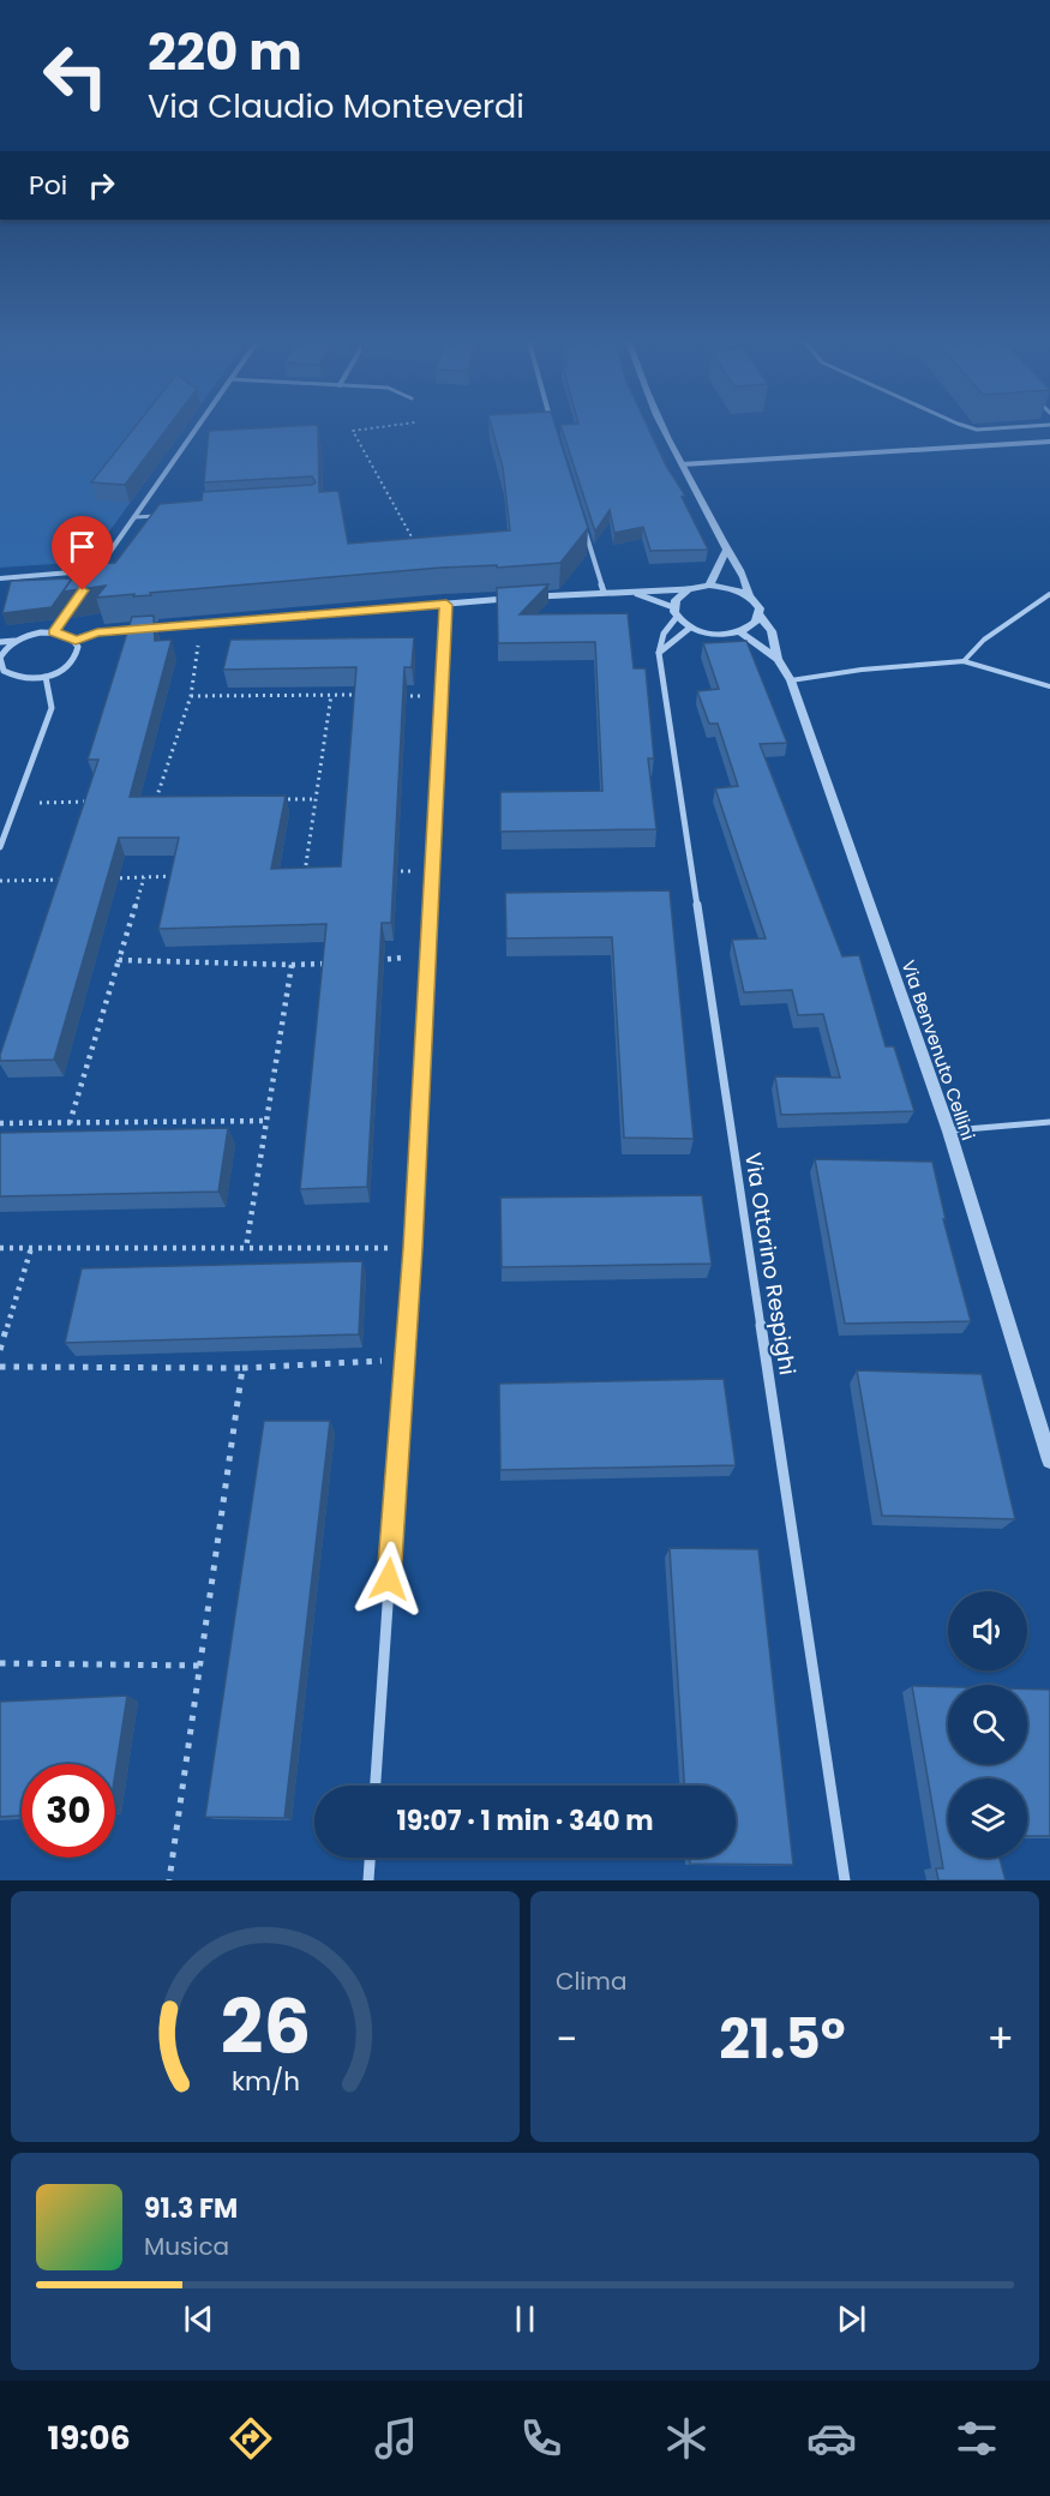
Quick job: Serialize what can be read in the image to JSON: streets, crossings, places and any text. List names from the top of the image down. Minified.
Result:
{"streets":{"street":["Via Benvenuto Cellini","Via Ottorino Respighi"]},"page":{"turn":["220 m","Via Claudio Monteverdi"],"then":"Poi","limit":"30","trip":"19:07 · 1 min · 340 m","tile":"Clima","heat":["−","21.5°","+"],"song":["91.3 FM","Musica"],"tabs":"19:06","gauge":["26","km/h"]}}
